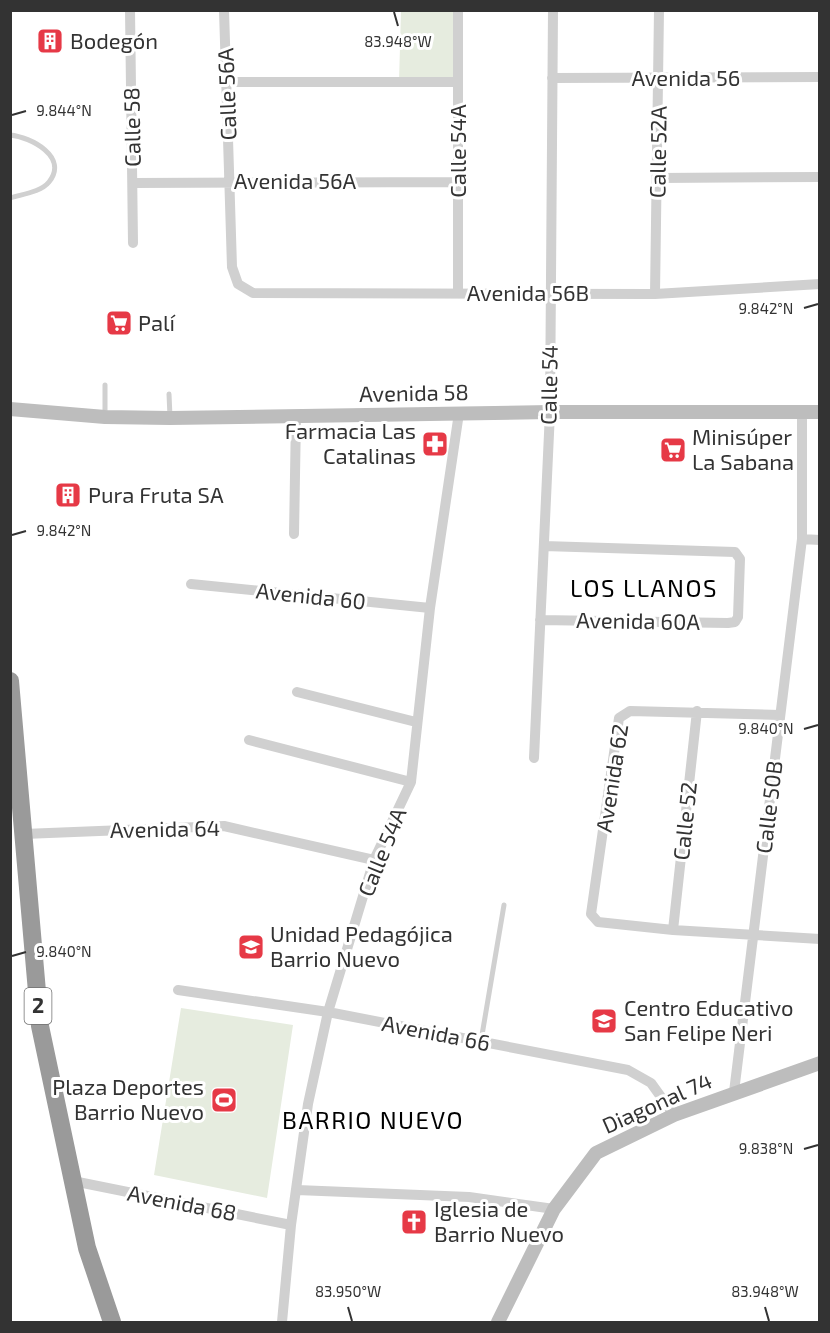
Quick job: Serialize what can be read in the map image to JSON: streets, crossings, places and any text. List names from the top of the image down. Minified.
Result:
{"streets":{"highway":["2"],"main road":["Avenida 58","Diagonal 74"],"street":["Avenida 56","Calle 56A","Calle 58","Calle 54A","Calle 52A","Avenida 56A","Avenida 56B","Calle 54","Avenida 60","Avenida 60A","Avenida 62","Calle 50B","Calle 52","Avenida 64","Avenida 66","Avenida 68"]},"crossings":[["Avenida 56","Calle 52A"],["Avenida 56","Calle 54"],["Calle 56A","Avenida 56A"],["Calle 56A","Avenida 56B"],["Calle 58","Avenida 56A"],["Calle 54A","Avenida 56A"],["Calle 54A","Avenida 56B"],["Calle 54A","Avenida 58"],["Calle 54A","Avenida 60"],["Calle 54A","Avenida 64"],["Calle 54A","Avenida 66"],["Calle 54A","Avenida 68"],["Calle 52A","Avenida 56B"],["Avenida 56B","Calle 54"],["Calle 54","Avenida 58"],["Calle 54","Avenida 60A"],["Avenida 58","Calle 50B"],["Avenida 62","Calle 50B"],["Avenida 62","Calle 52"],["Calle 50B","Diagonal 74"],["Avenida 64","2"],["2","Avenida 68"],["Avenida 66","Diagonal 74"]],"districts":["LOS LLANOS","BARRIO NUEVO"],"places":{"building":["Bodegón","Pura Fruta SA"],"supermarket":["Palí","Minisúper La Sabana"],"pharmacy":["Farmacia Las Catalinas"],"school or university":["Unidad Pedagójica Barrio Nuevo","Centro Educativo San Felipe Neri"],"sports":["Plaza Deportes Barrio Nuevo"],"church":["Iglesia de Barrio Nuevo"]},"coordinates":["83.948°W","9.844°N","9.842°N","9.840°N","9.838°N","83.950°W"]}
